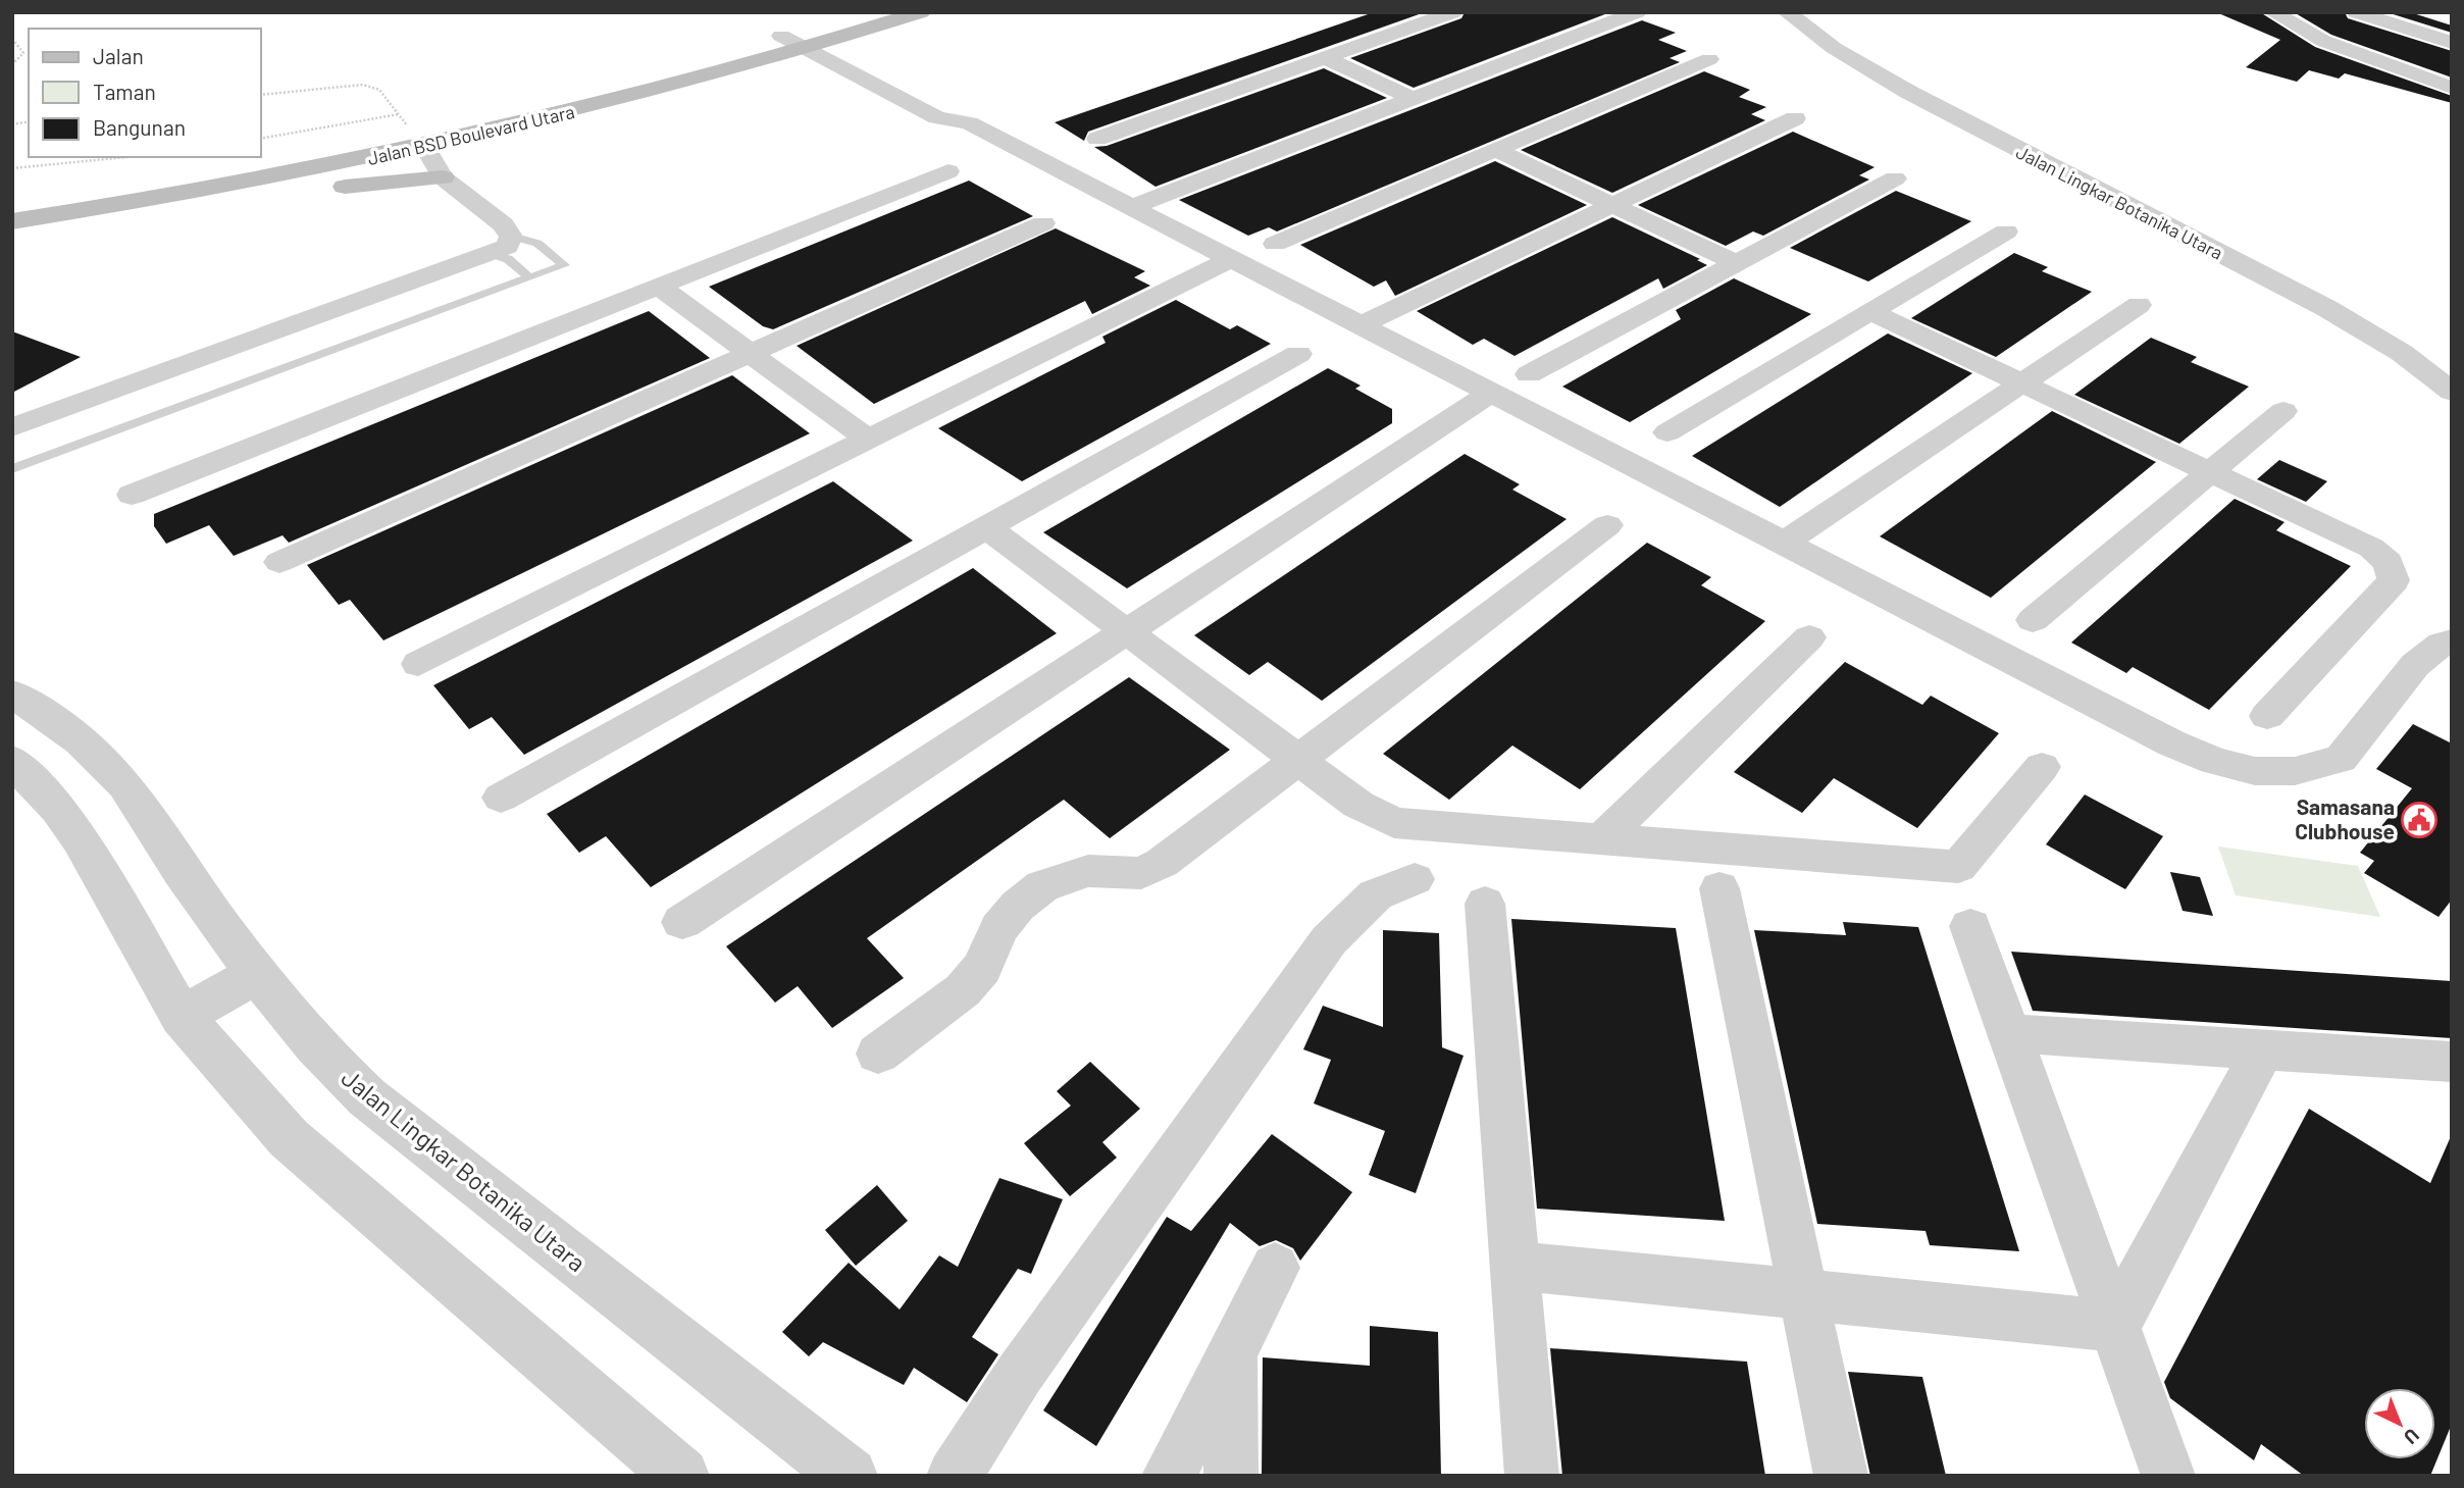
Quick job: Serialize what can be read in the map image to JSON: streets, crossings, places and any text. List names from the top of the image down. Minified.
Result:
{"streets":{"main road":["Jalan BSD Boulevard Utara"],"street":["Jalan Lingkar Botanika Utara"]},"places":{"public building":["Samasana Clubhouse"]},"legend":["Jalan","Taman","Bangunan"],"north":"bottom right"}
